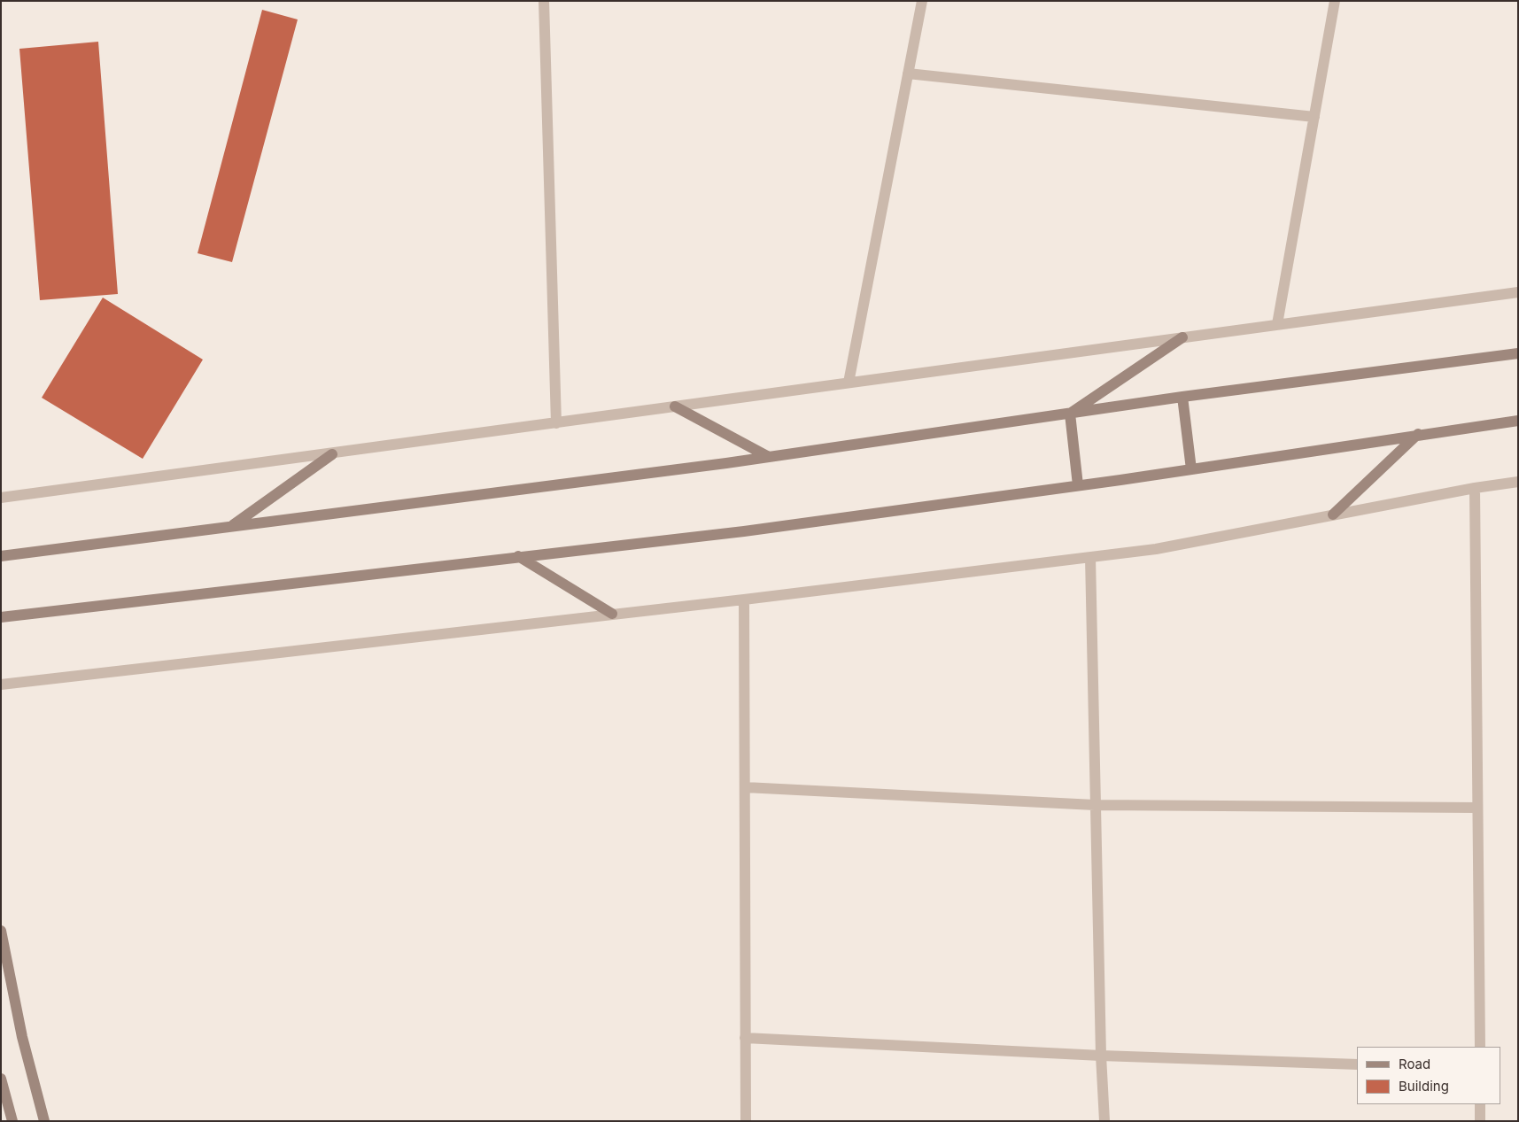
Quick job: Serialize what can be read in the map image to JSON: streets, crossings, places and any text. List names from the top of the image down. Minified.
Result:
{"legend":["Road","Building"]}
